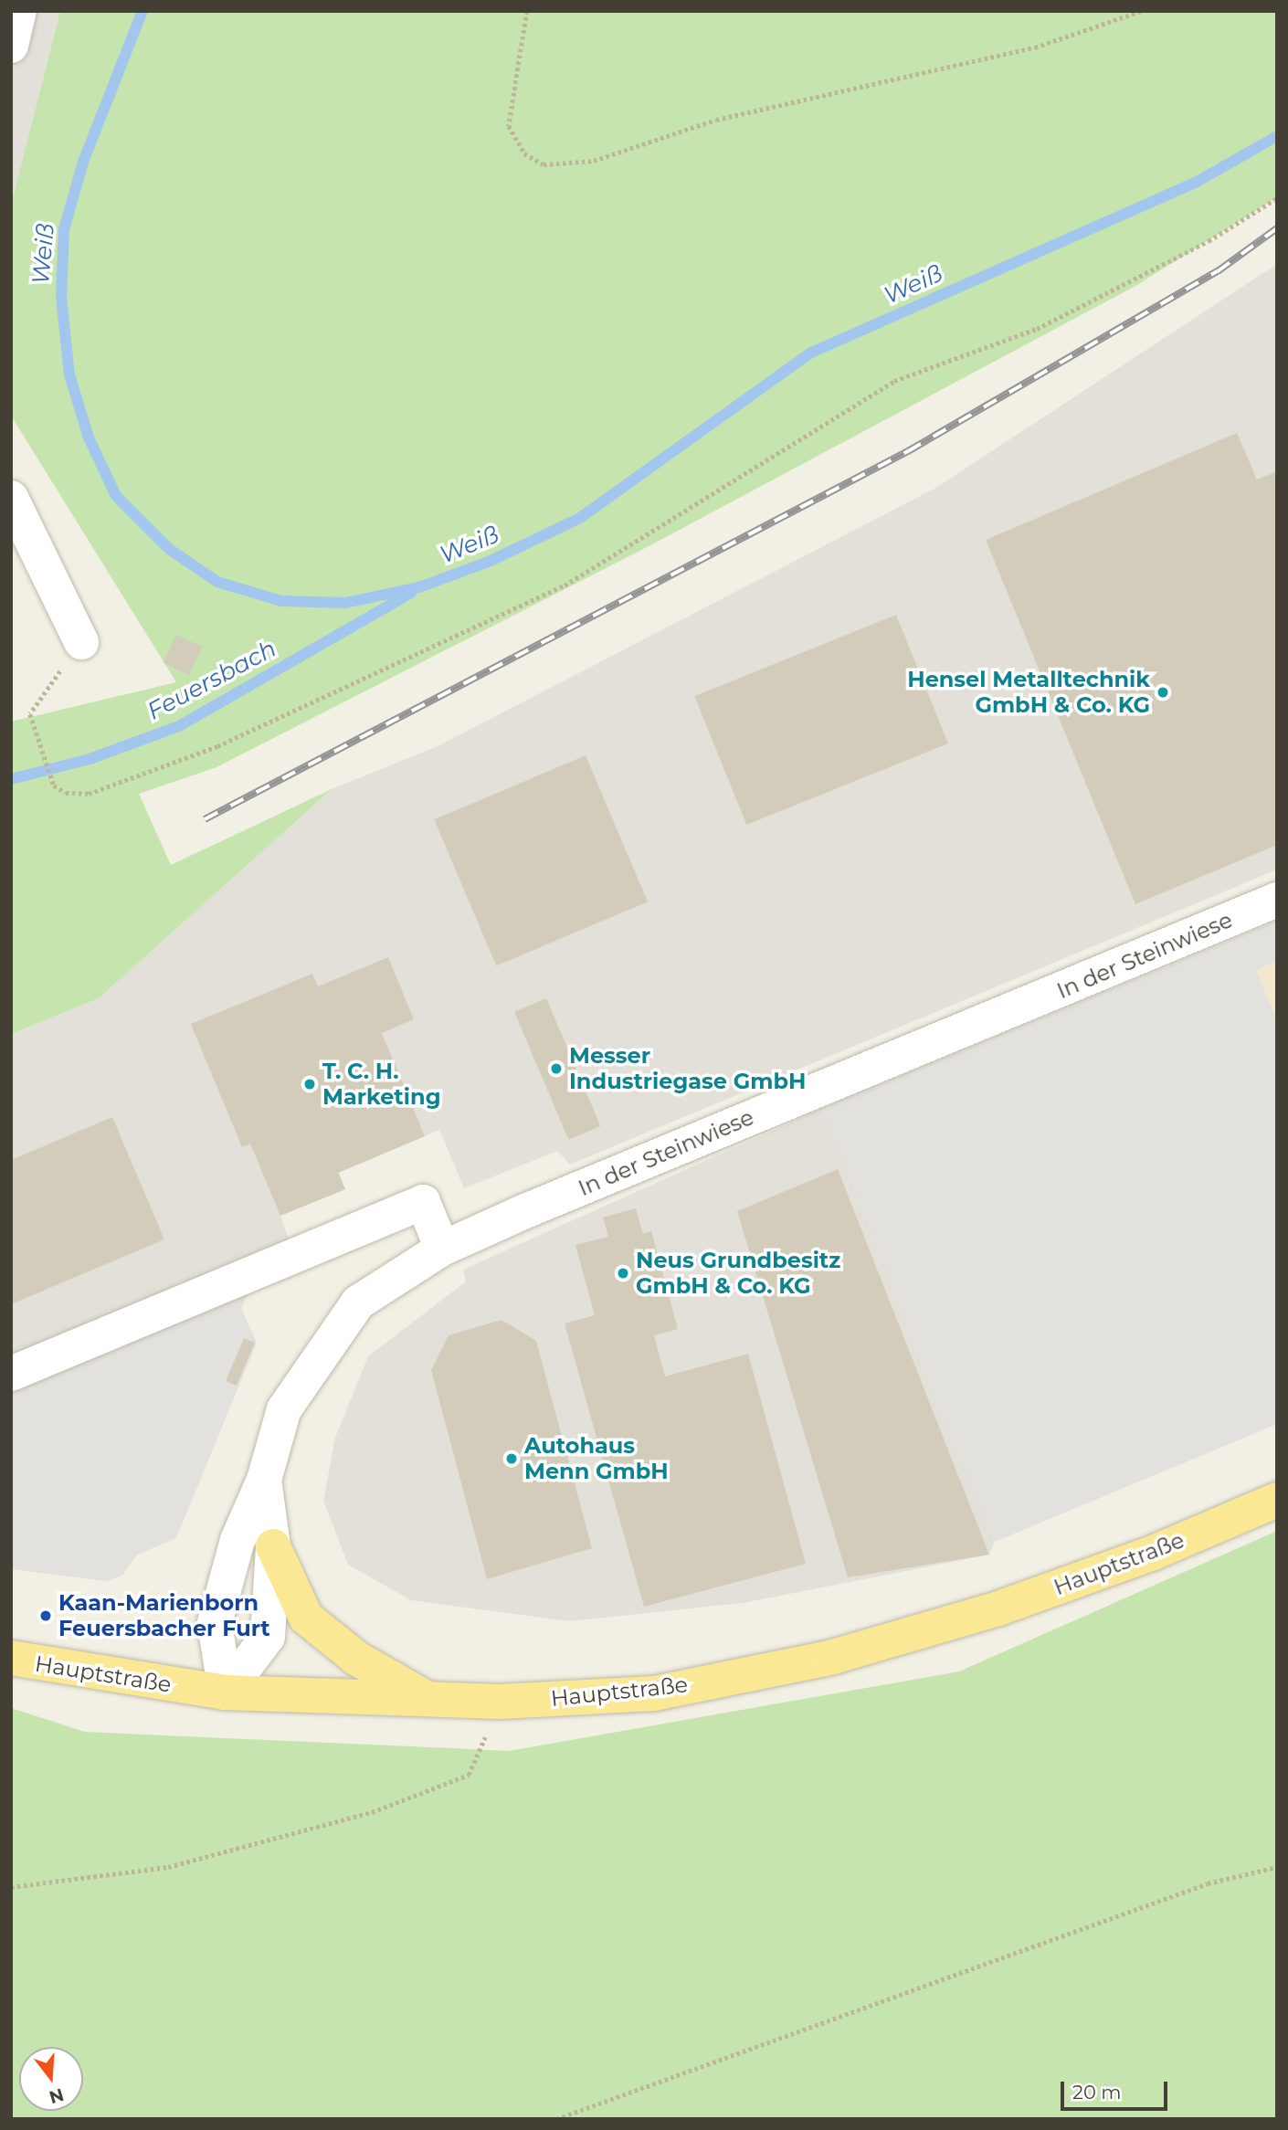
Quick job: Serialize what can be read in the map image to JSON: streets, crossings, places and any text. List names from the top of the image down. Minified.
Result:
{"streets":{"main road":["Hauptstraße"],"street":["In der Steinwiese"]},"crossings":[["In der Steinwiese","Hauptstraße"]],"water":["Weiß","Feuersbach"],"places":["Hensel Metalltechnik GmbH & Co. KG","Messer Industriegase GmbH","T. C. H. Marketing","Neus Grundbesitz GmbH & Co. KG","Autohaus Menn GmbH","Kaan-Marienborn Feuersbacher Furt"],"scale_bar":"20 m","north":"bottom"}
